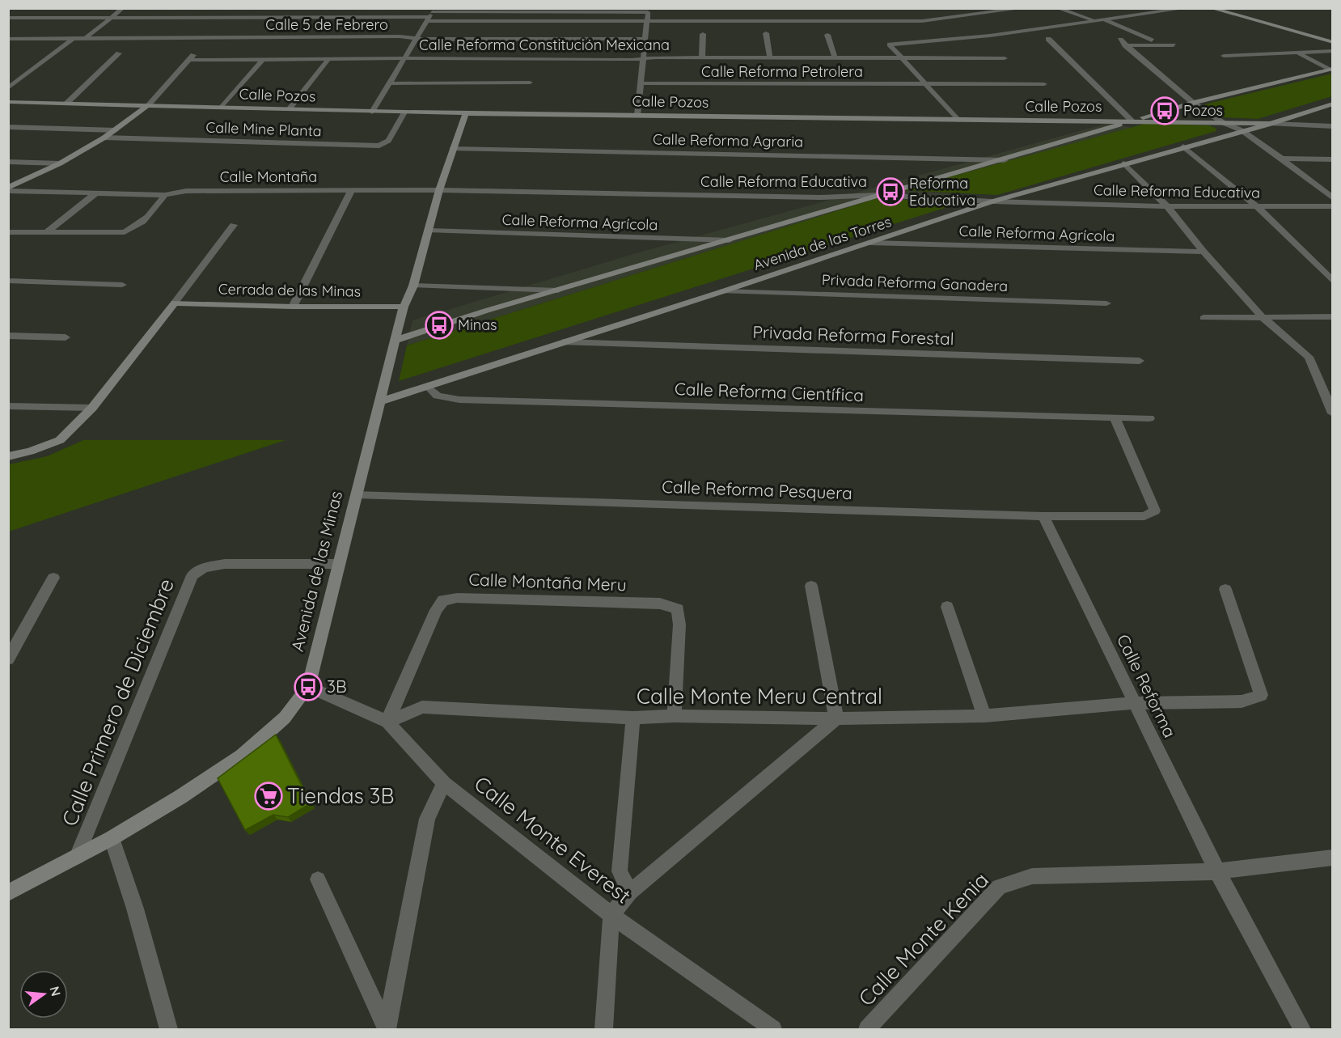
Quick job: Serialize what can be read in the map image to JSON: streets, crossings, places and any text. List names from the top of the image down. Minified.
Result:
{"streets":{"street":["Calle 5 de Febrero","Calle Reforma Constitución Mexicana","Calle Reforma Petrolera","Calle Pozos","Calle Mine Planta","Calle Reforma Agraria","Calle Montaña","Calle Reforma Educativa","Calle Reforma Agrícola","Avenida de las Torres","Privada Reforma Ganadera","Cerrada de las Minas","Privada Reforma Forestal","Calle Reforma Científica","Calle Reforma Pesquera","Avenida de las Minas","Calle Montaña Meru","Calle Reforma","Calle Monte Meru Central","Calle Primero de Diciembre","Calle Monte Everest","Calle Monte Kenia"]},"crossings":[["Calle Pozos","Calle Mine Planta"],["Calle Pozos","Avenida de las Torres"],["Calle Pozos","Avenida de las Minas"],["Calle Reforma Agraria","Avenida de las Torres"],["Calle Reforma Agraria","Avenida de las Minas"],["Calle Montaña","Calle Reforma Educativa"],["Calle Reforma Educativa","Avenida de las Torres"],["Calle Reforma Educativa","Avenida de las Minas"],["Calle Reforma Agrícola","Avenida de las Torres"],["Calle Reforma Agrícola","Avenida de las Minas"],["Avenida de las Torres","Privada Reforma Ganadera"],["Avenida de las Torres","Privada Reforma Forestal"],["Avenida de las Torres","Calle Reforma Científica"],["Avenida de las Torres","Avenida de las Minas"],["Cerrada de las Minas","Avenida de las Minas"],["Calle Reforma Científica","Calle Reforma Pesquera"],["Calle Reforma Pesquera","Avenida de las Minas"],["Calle Reforma Pesquera","Calle Reforma"],["Avenida de las Minas","Calle Primero de Diciembre"],["Avenida de las Minas","Calle Monte Everest"],["Calle Montaña Meru","Calle Monte Meru Central"],["Calle Montaña Meru","Calle Monte Everest"],["Calle Reforma","Calle Monte Meru Central"],["Calle Reforma","Calle Monte Kenia"],["Calle Monte Meru Central","Calle Monte Everest"]],"places":{"bus stop":["Pozos","Reforma Educativa","Minas","3B"],"supermarket":["Tiendas 3B"]},"north":"right"}
